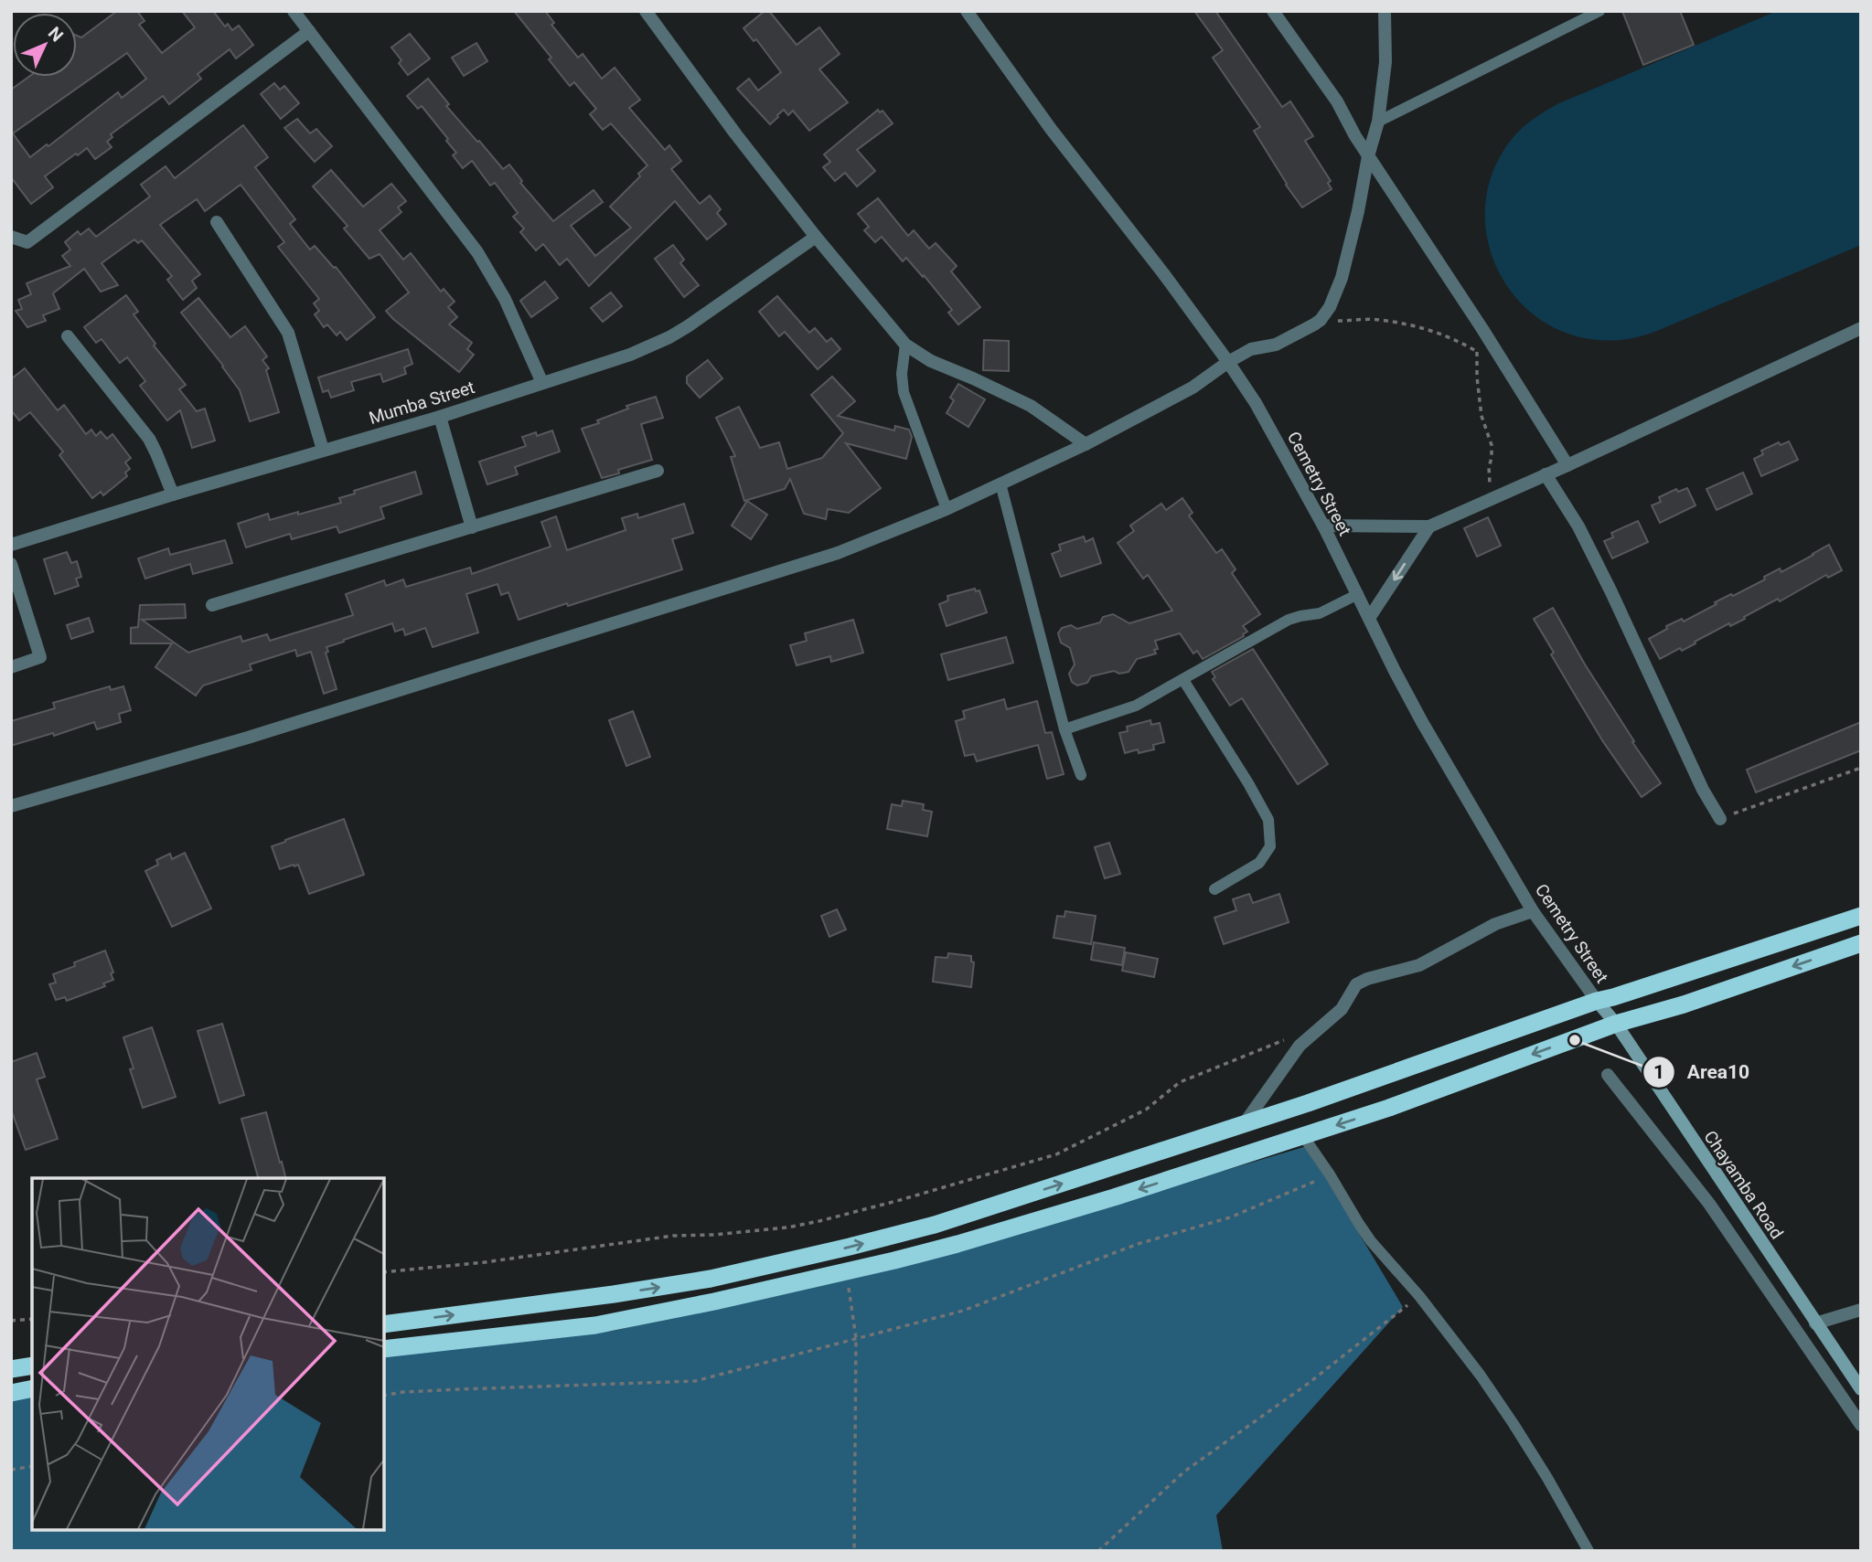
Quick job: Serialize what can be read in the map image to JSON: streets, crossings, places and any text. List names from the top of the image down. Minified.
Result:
{"streets":{"main road":["Chayamba Road"],"street":["Mumba Street","Cemetry Street"]},"crossings":[["Cemetry Street","Chayamba Road"]],"places":["Area10"],"north":"top right"}
